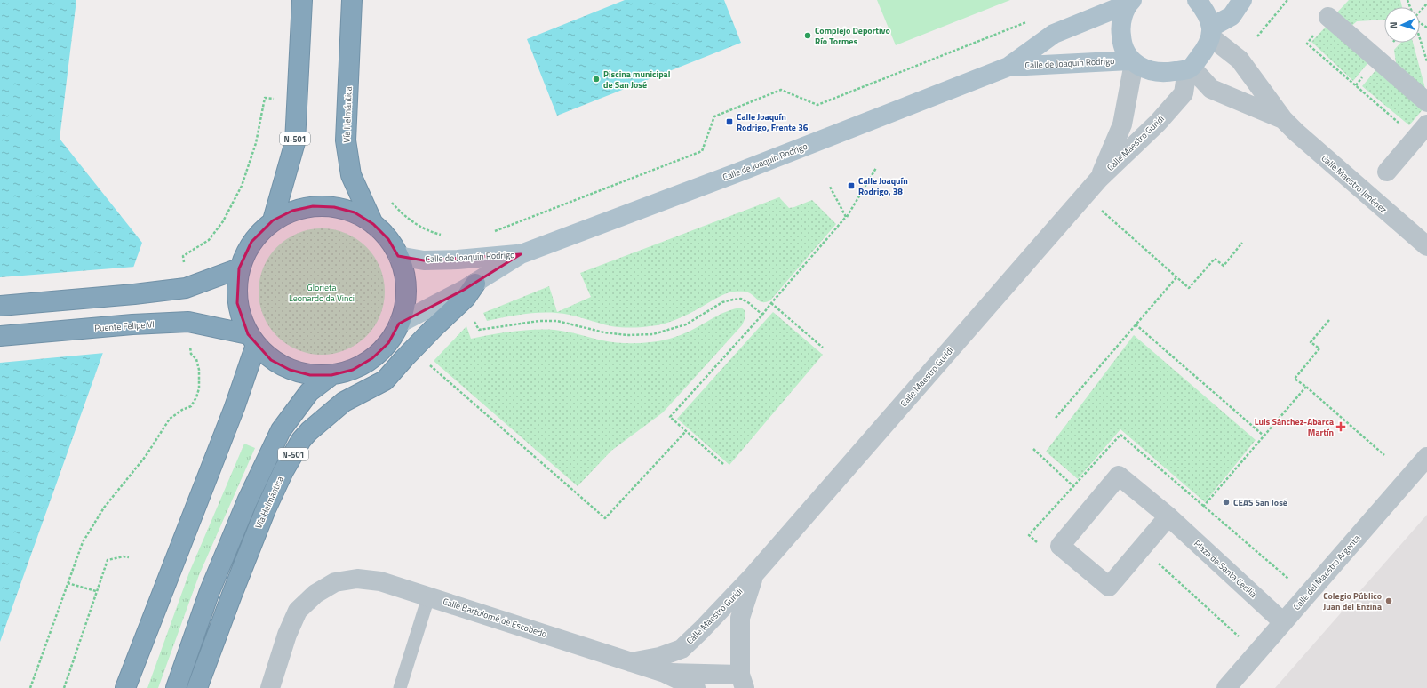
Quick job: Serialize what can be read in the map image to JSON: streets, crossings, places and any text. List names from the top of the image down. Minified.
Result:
{"streets":{"highway":["Vía Helmántica","N-501","Puente Felipe VI"],"main road":["Calle de Joaquín Rodrigo"],"street":["Calle Maestro Guridi","Calle Maestro Jiménez","Plaza de Santa Cecilia","Calle del Maestro Argenta","Calle Bartolomé de Escobedo"]},"crossings":[["Calle de Joaquín Rodrigo","Vía Helmántica"],["Calle de Joaquín Rodrigo","N-501"],["Calle de Joaquín Rodrigo","Calle Maestro Guridi"],["Vía Helmántica","N-501"],["N-501","Puente Felipe VI"],["Calle Maestro Guridi","Calle Maestro Jiménez"],["Calle Maestro Guridi","Calle Bartolomé de Escobedo"],["Plaza de Santa Cecilia","Calle del Maestro Argenta"]],"parks":["Glorieta Leonardo da Vinci"],"places":{"other":["Complejo Deportivo Río Tormes","Piscina municipal de San José","CEAS San José","Colegio Público Juan del Enzina"],"transit":["Calle Joaquín Rodrigo, Frente 36","Calle Joaquín Rodrigo, 38"],"health":["Luis Sánchez-Abarca Martín"]},"north":"left"}
